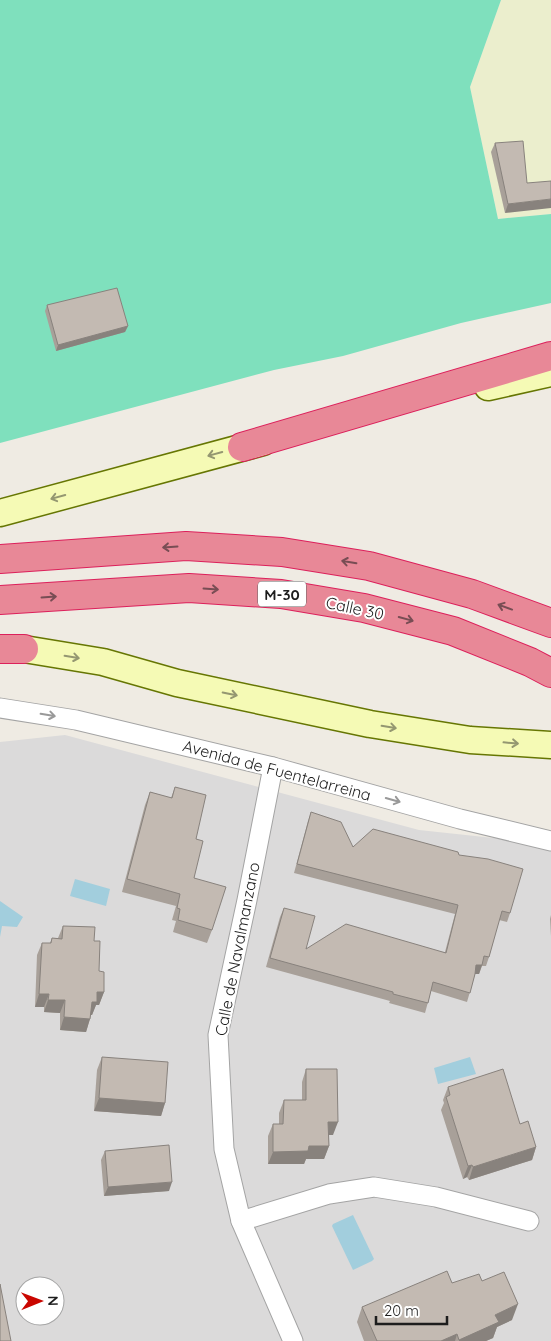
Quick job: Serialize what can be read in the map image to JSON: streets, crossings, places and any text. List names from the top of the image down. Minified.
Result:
{"streets":{"highway":["M-30","Calle 30"],"street":["Avenida de Fuentelarreina","Calle de Navalmanzano"]},"crossings":[["Avenida de Fuentelarreina","Calle de Navalmanzano"]],"scale_bar":"20 m","north":"right"}
